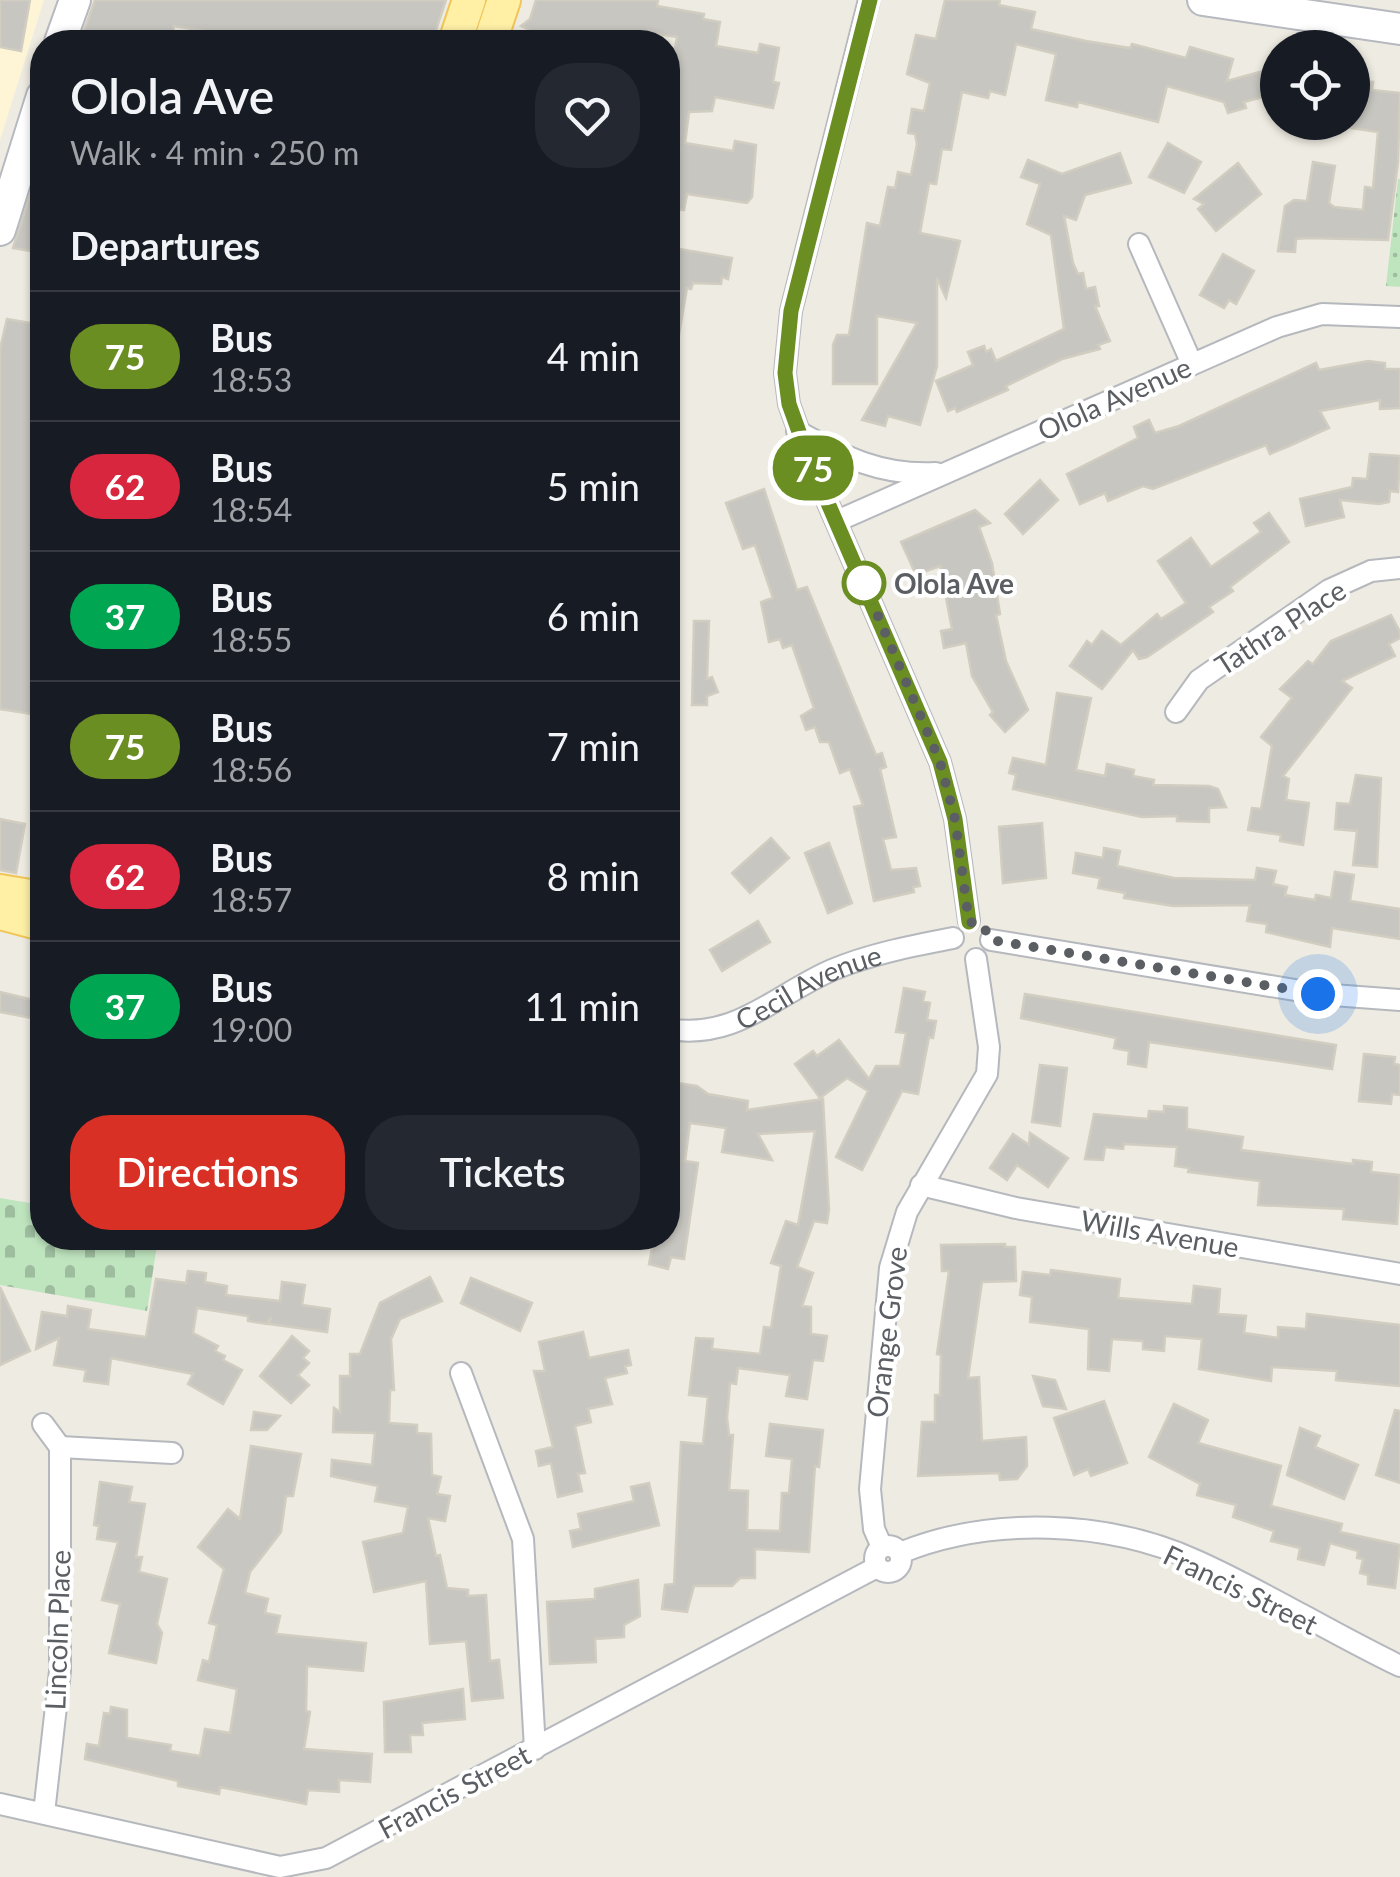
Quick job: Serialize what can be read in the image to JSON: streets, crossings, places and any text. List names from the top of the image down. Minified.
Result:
{"streets":{"street":["Olola Avenue","Tathra Place","Cecil Avenue","Wills Avenue","Orange Grove","Francis Street","Lincoln Place"]},"crossings":[["Cecil Avenue","Orange Grove"],["Wills Avenue","Orange Grove"],["Orange Grove","Francis Street"],["Francis Street","Lincoln Place"]],"places":["Olola Ave"],"lines":["bus line 75"],"page":{"on_map":"75","heading":[["Olola Ave","Walk · 4 min · 250 m"],"Departures"],"list":[{"mark":"75","name":"Bus","note":"18:53","value":"4 min"},{"mark":"62","name":"Bus","note":"18:54","value":"5 min"},{"mark":"37","name":"Bus","note":"18:55","value":"6 min"},{"mark":"75","name":"Bus","note":"18:56","value":"7 min"},{"mark":"62","name":"Bus","note":"18:57","value":"8 min"},{"mark":"37","name":"Bus","note":"19:00","value":"11 min"}],"buttons":["Directions","Tickets"]}}
